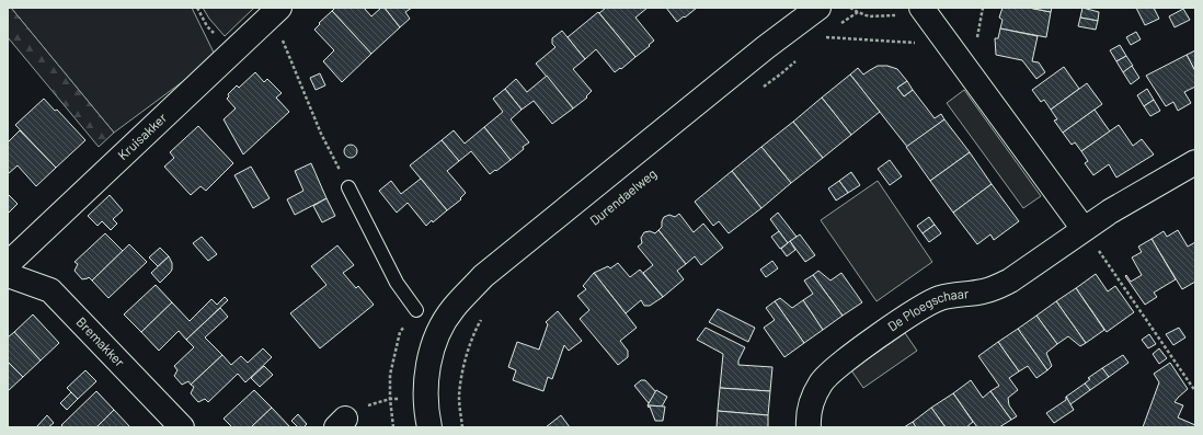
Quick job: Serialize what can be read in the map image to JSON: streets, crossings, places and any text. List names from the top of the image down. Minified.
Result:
{"streets":{"street":["Kruisakker","Durendaelweg","De Ploegschaar","Bremakker"]}}
